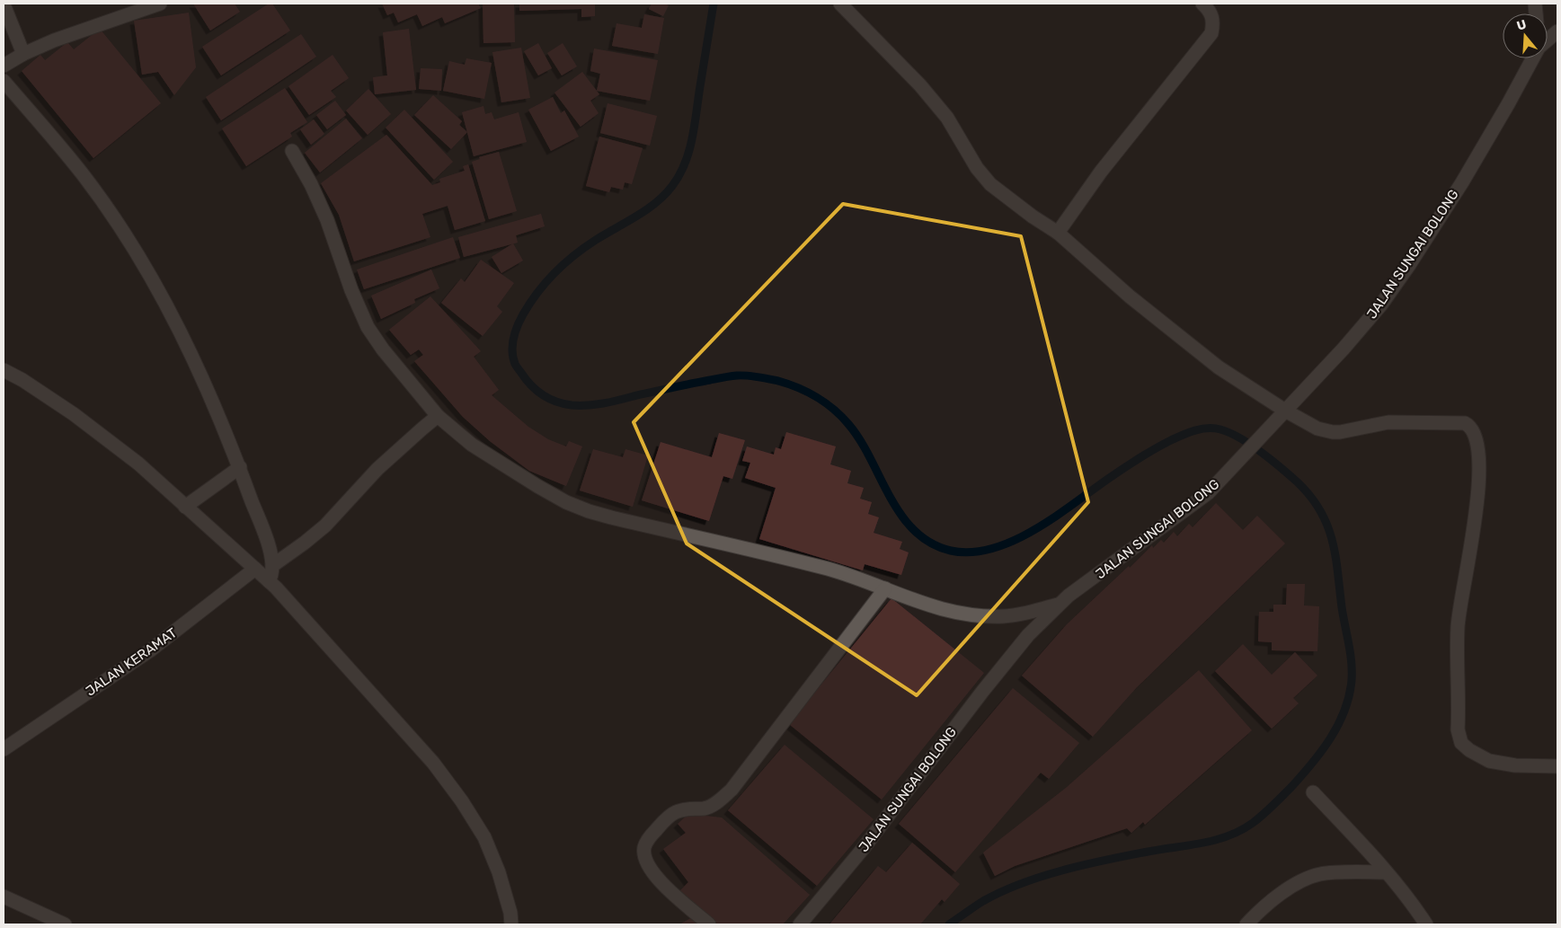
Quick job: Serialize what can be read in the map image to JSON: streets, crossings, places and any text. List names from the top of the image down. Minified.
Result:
{"streets":{"street":["JALAN SUNGAI BOLONG","JALAN KERAMAT"]},"north":"top"}
